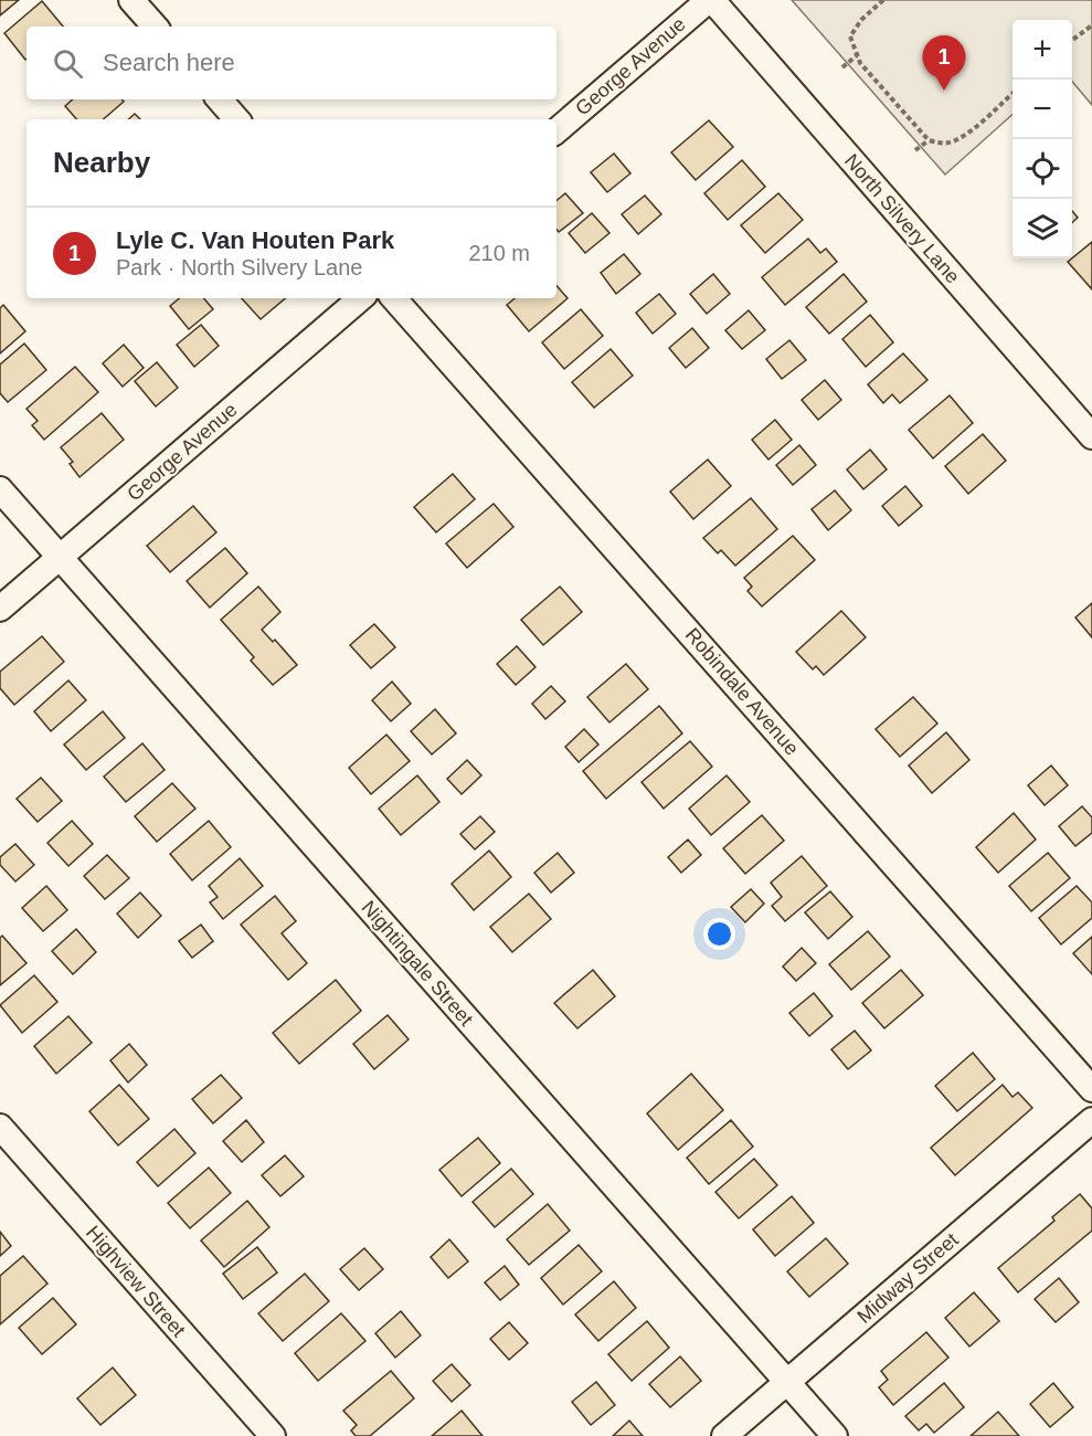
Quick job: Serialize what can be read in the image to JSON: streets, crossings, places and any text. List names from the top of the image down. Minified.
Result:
{"streets":{"street":["George Avenue","North Silvery Lane","Robindale Avenue","Nightingale Street","Midway Street","Highview Street"]},"crossings":[["George Avenue","North Silvery Lane"],["George Avenue","Nightingale Street"],["Nightingale Street","Midway Street"]],"page":{"map_buttons":["+","−"],"search":"Search here","pins":"1","heading":"Nearby","list":[{"mark":"1","name":"Lyle C. Van Houten Park","note":"Park · North Silvery Lane","value":"210 m"}]}}
